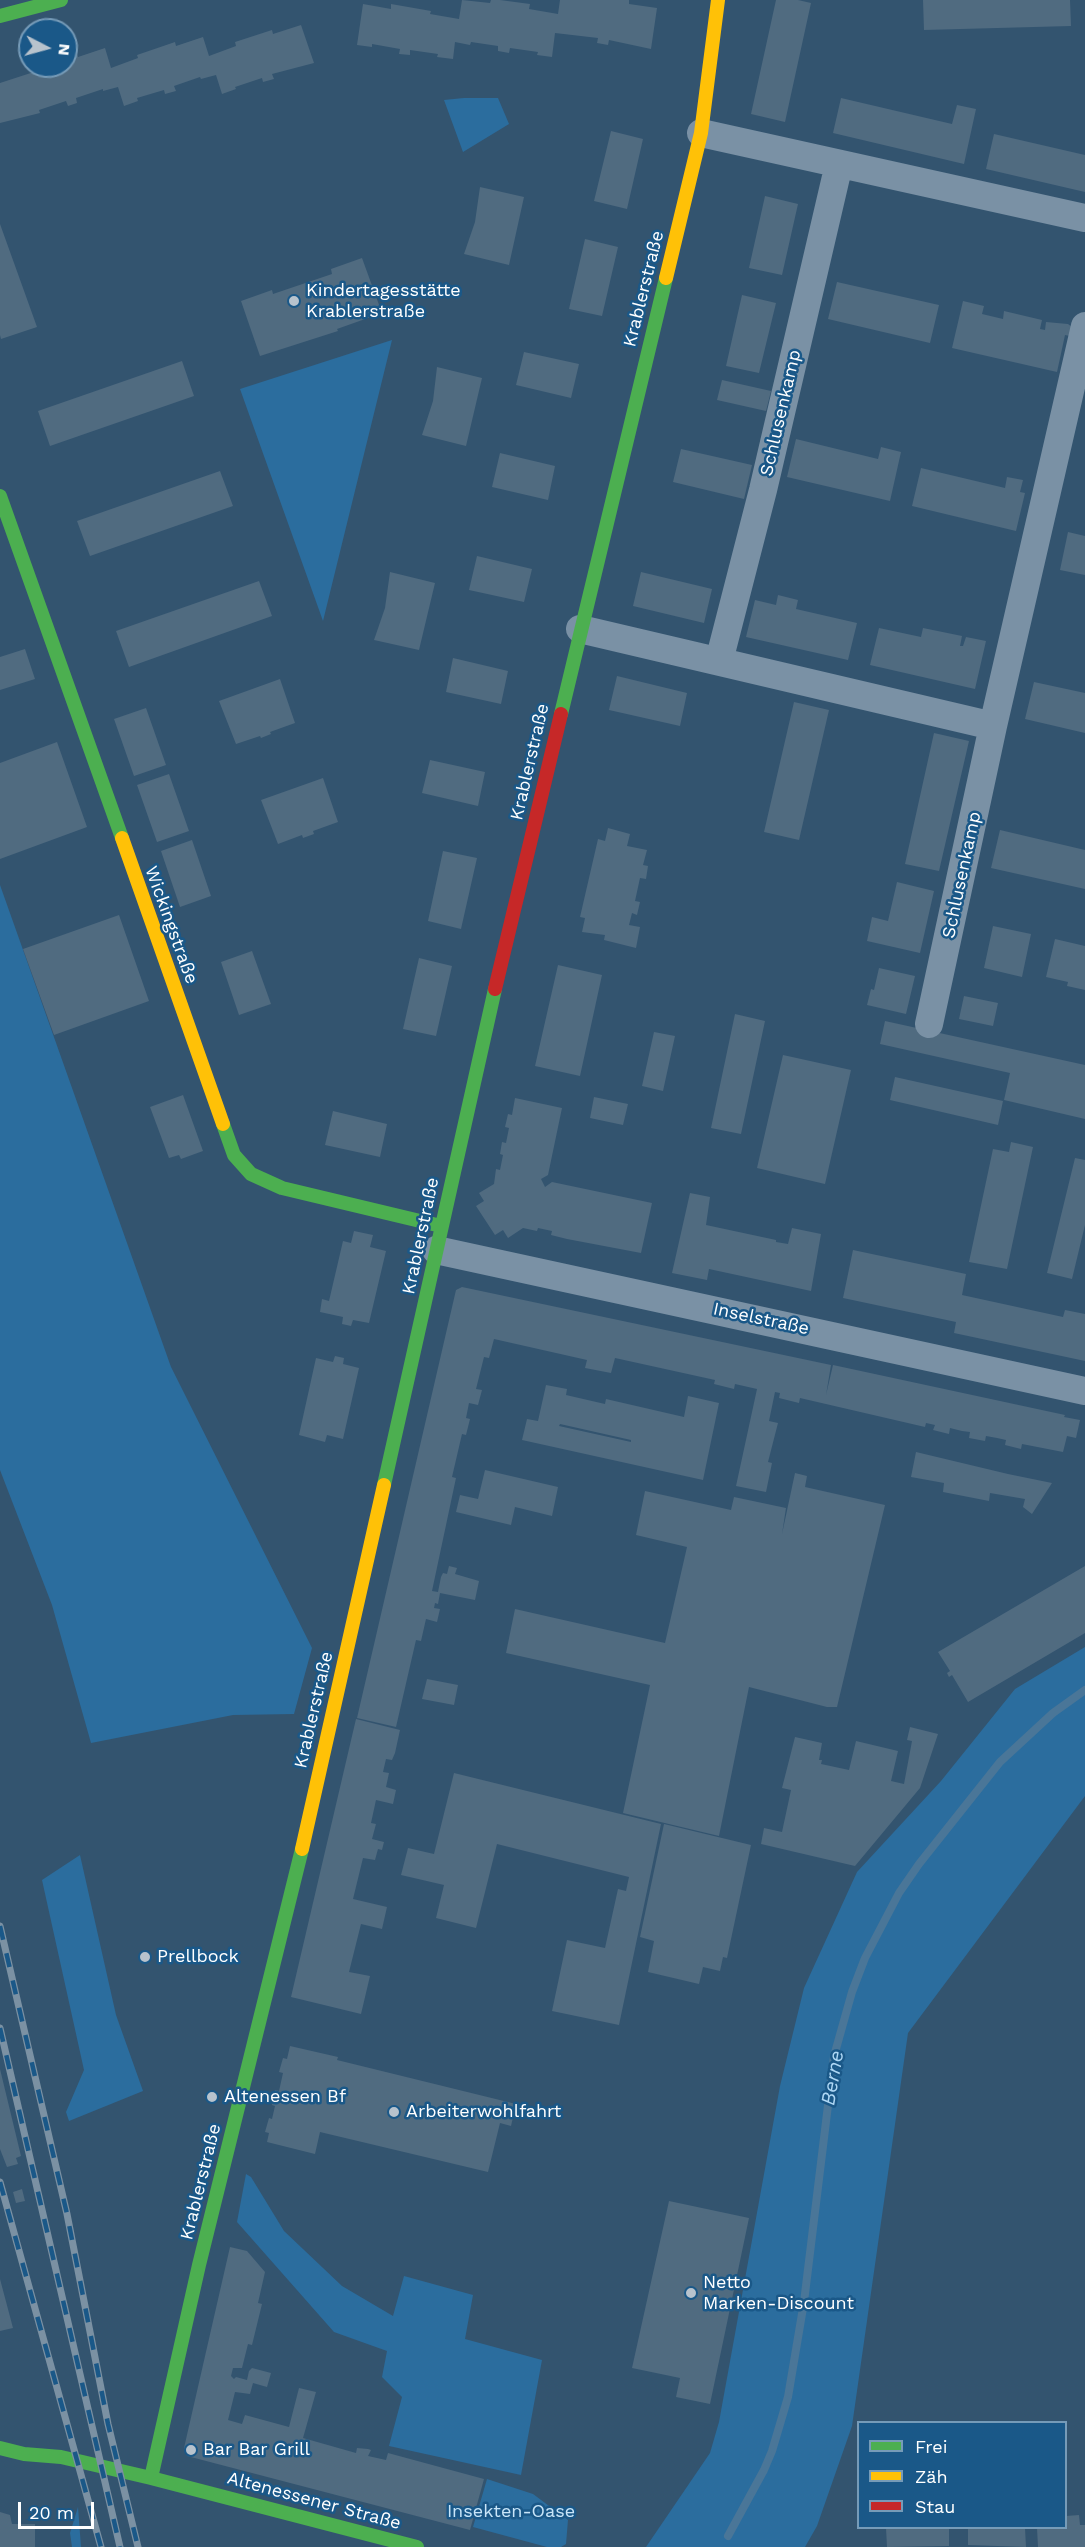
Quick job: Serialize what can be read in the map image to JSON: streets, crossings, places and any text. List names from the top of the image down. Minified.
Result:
{"streets":{"street":["Krablerstraße","Schlusenkamp","Wickingstraße","Inselstraße","Altenessener Straße"]},"crossings":[["Krablerstraße","Wickingstraße"],["Krablerstraße","Inselstraße"],["Krablerstraße","Altenessener Straße"],["Wickingstraße","Inselstraße"]],"water":["Berne"],"parks":["Insekten-Oase"],"places":["Kindertagesstätte Krablerstraße","Prellbock","Altenessen Bf","Arbeiterwohlfahrt","Netto Marken-Discount","Bar Bar Grill"],"legend":["Frei","Zäh","Stau"],"scale_bar":"20 m","north":"right"}
